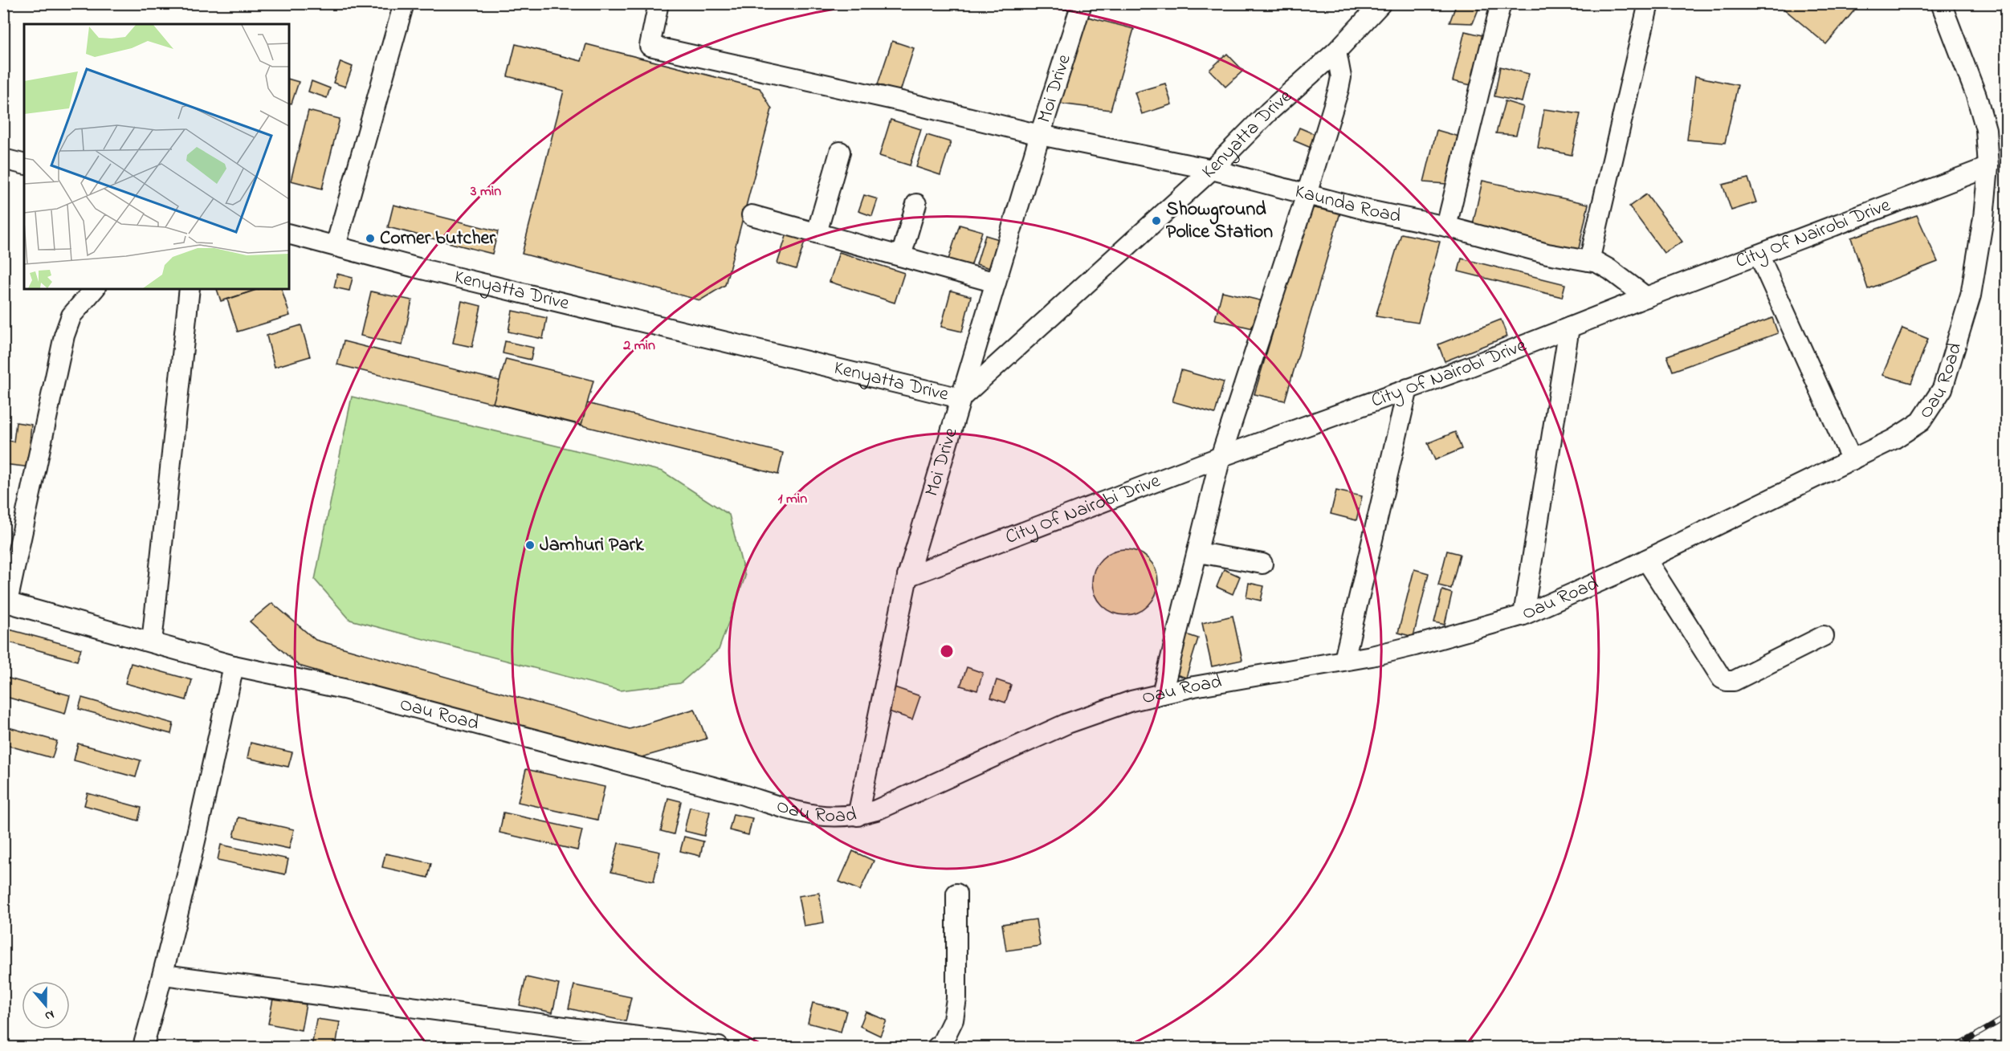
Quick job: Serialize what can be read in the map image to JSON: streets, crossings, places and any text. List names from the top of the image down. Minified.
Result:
{"streets":{"street":["Moi Drive","Kenyatta Drive","Kaunda Road","City Of Nairobi Drive","Oau Road"]},"crossings":[["Moi Drive","Kenyatta Drive"],["Moi Drive","Kaunda Road"],["Moi Drive","City Of Nairobi Drive"],["Moi Drive","Oau Road"],["Kenyatta Drive","Kaunda Road"],["Kaunda Road","City Of Nairobi Drive"],["City Of Nairobi Drive","Oau Road"]],"places":["Showground Police Station","Corner butcher","Jamhuri Park"],"north":"bottom","rings":["3 min","2 min","1 min"]}
